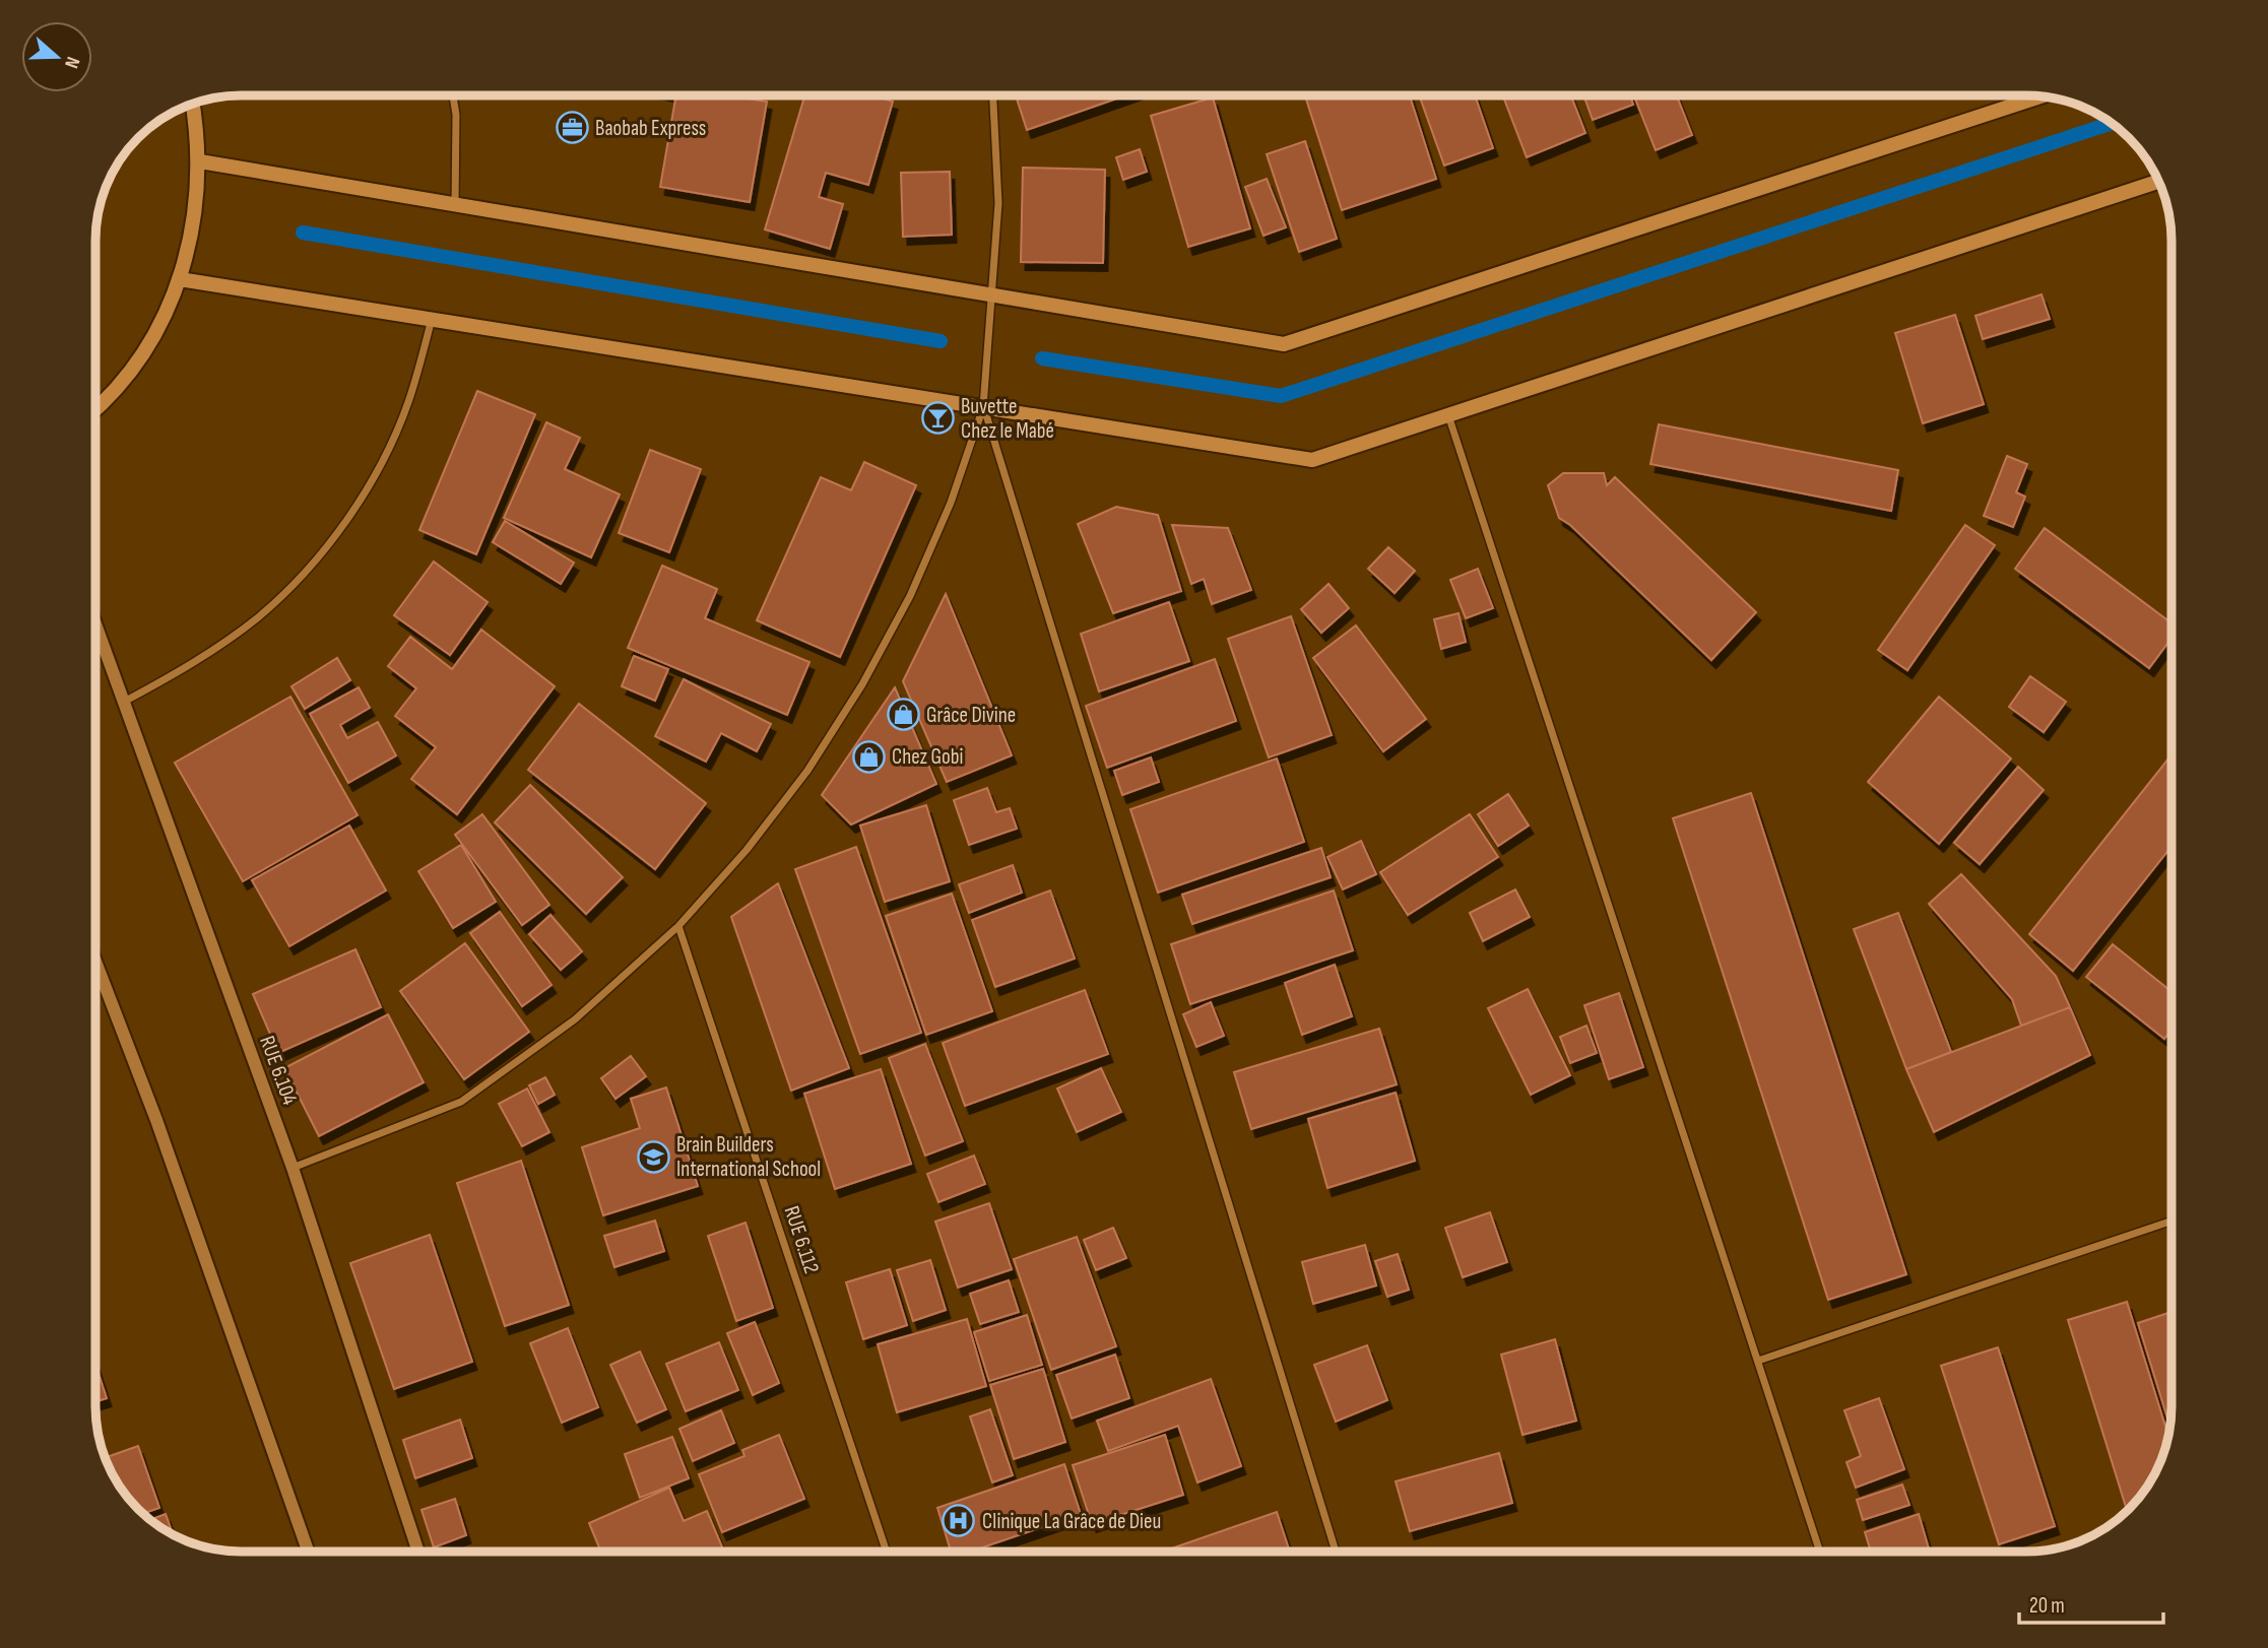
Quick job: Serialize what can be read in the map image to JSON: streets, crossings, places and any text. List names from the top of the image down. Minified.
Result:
{"streets":{"street":["RUE 6.104","RUE 6.112"]},"places":{"office":["Baobab Express"],"bar":["Buvette Chez le Mabé"],"shop":["Grâce Divine","Chez Gobi"],"school or university":["Brain Builders International School"],"hospital":["Clinique La Grâce de Dieu"]},"scale_bar":"20 m","north":"right"}
